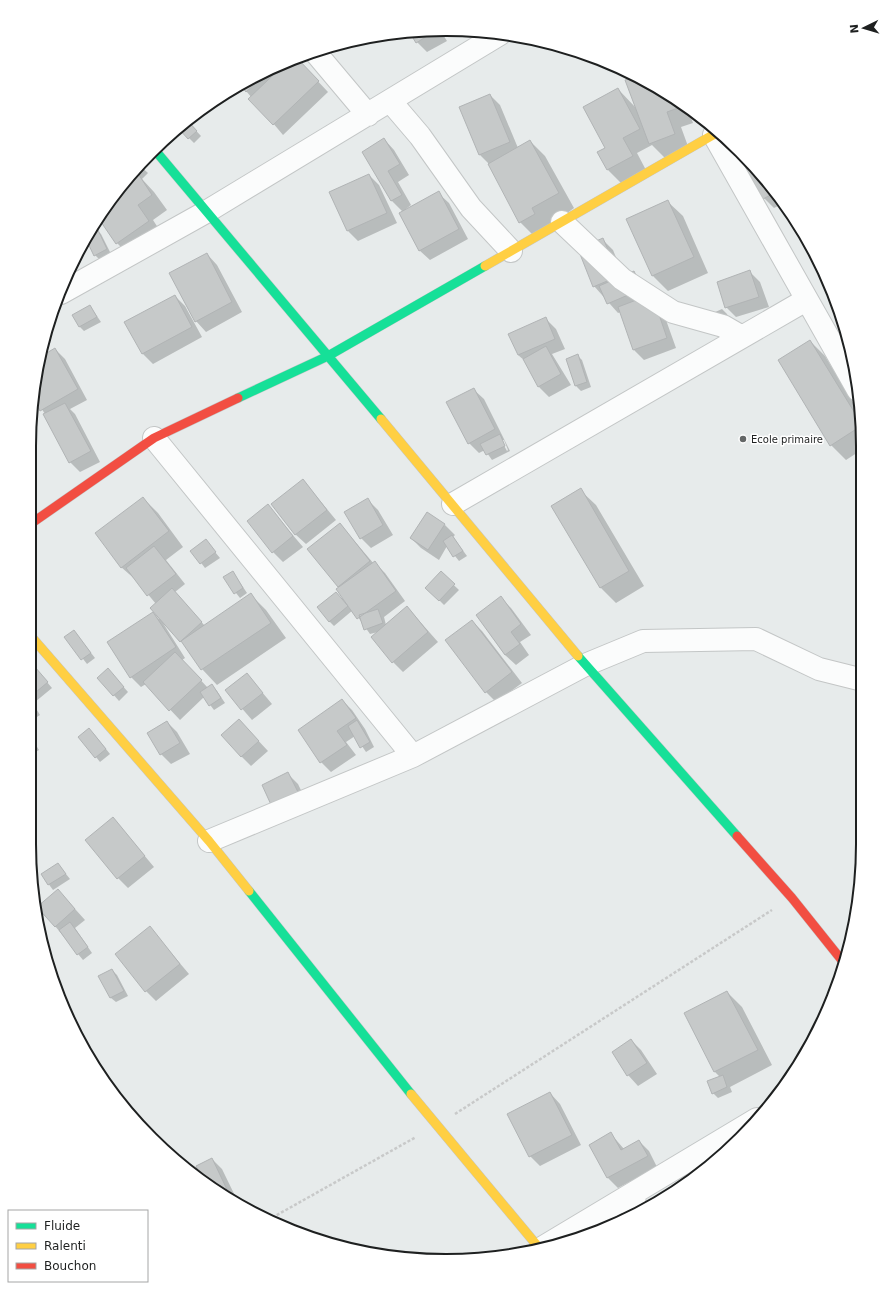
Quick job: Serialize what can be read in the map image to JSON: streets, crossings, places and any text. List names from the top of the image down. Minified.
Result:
{"places":["Ecole primaire"],"legend":["Fluide","Ralenti","Bouchon"],"north":"left"}
